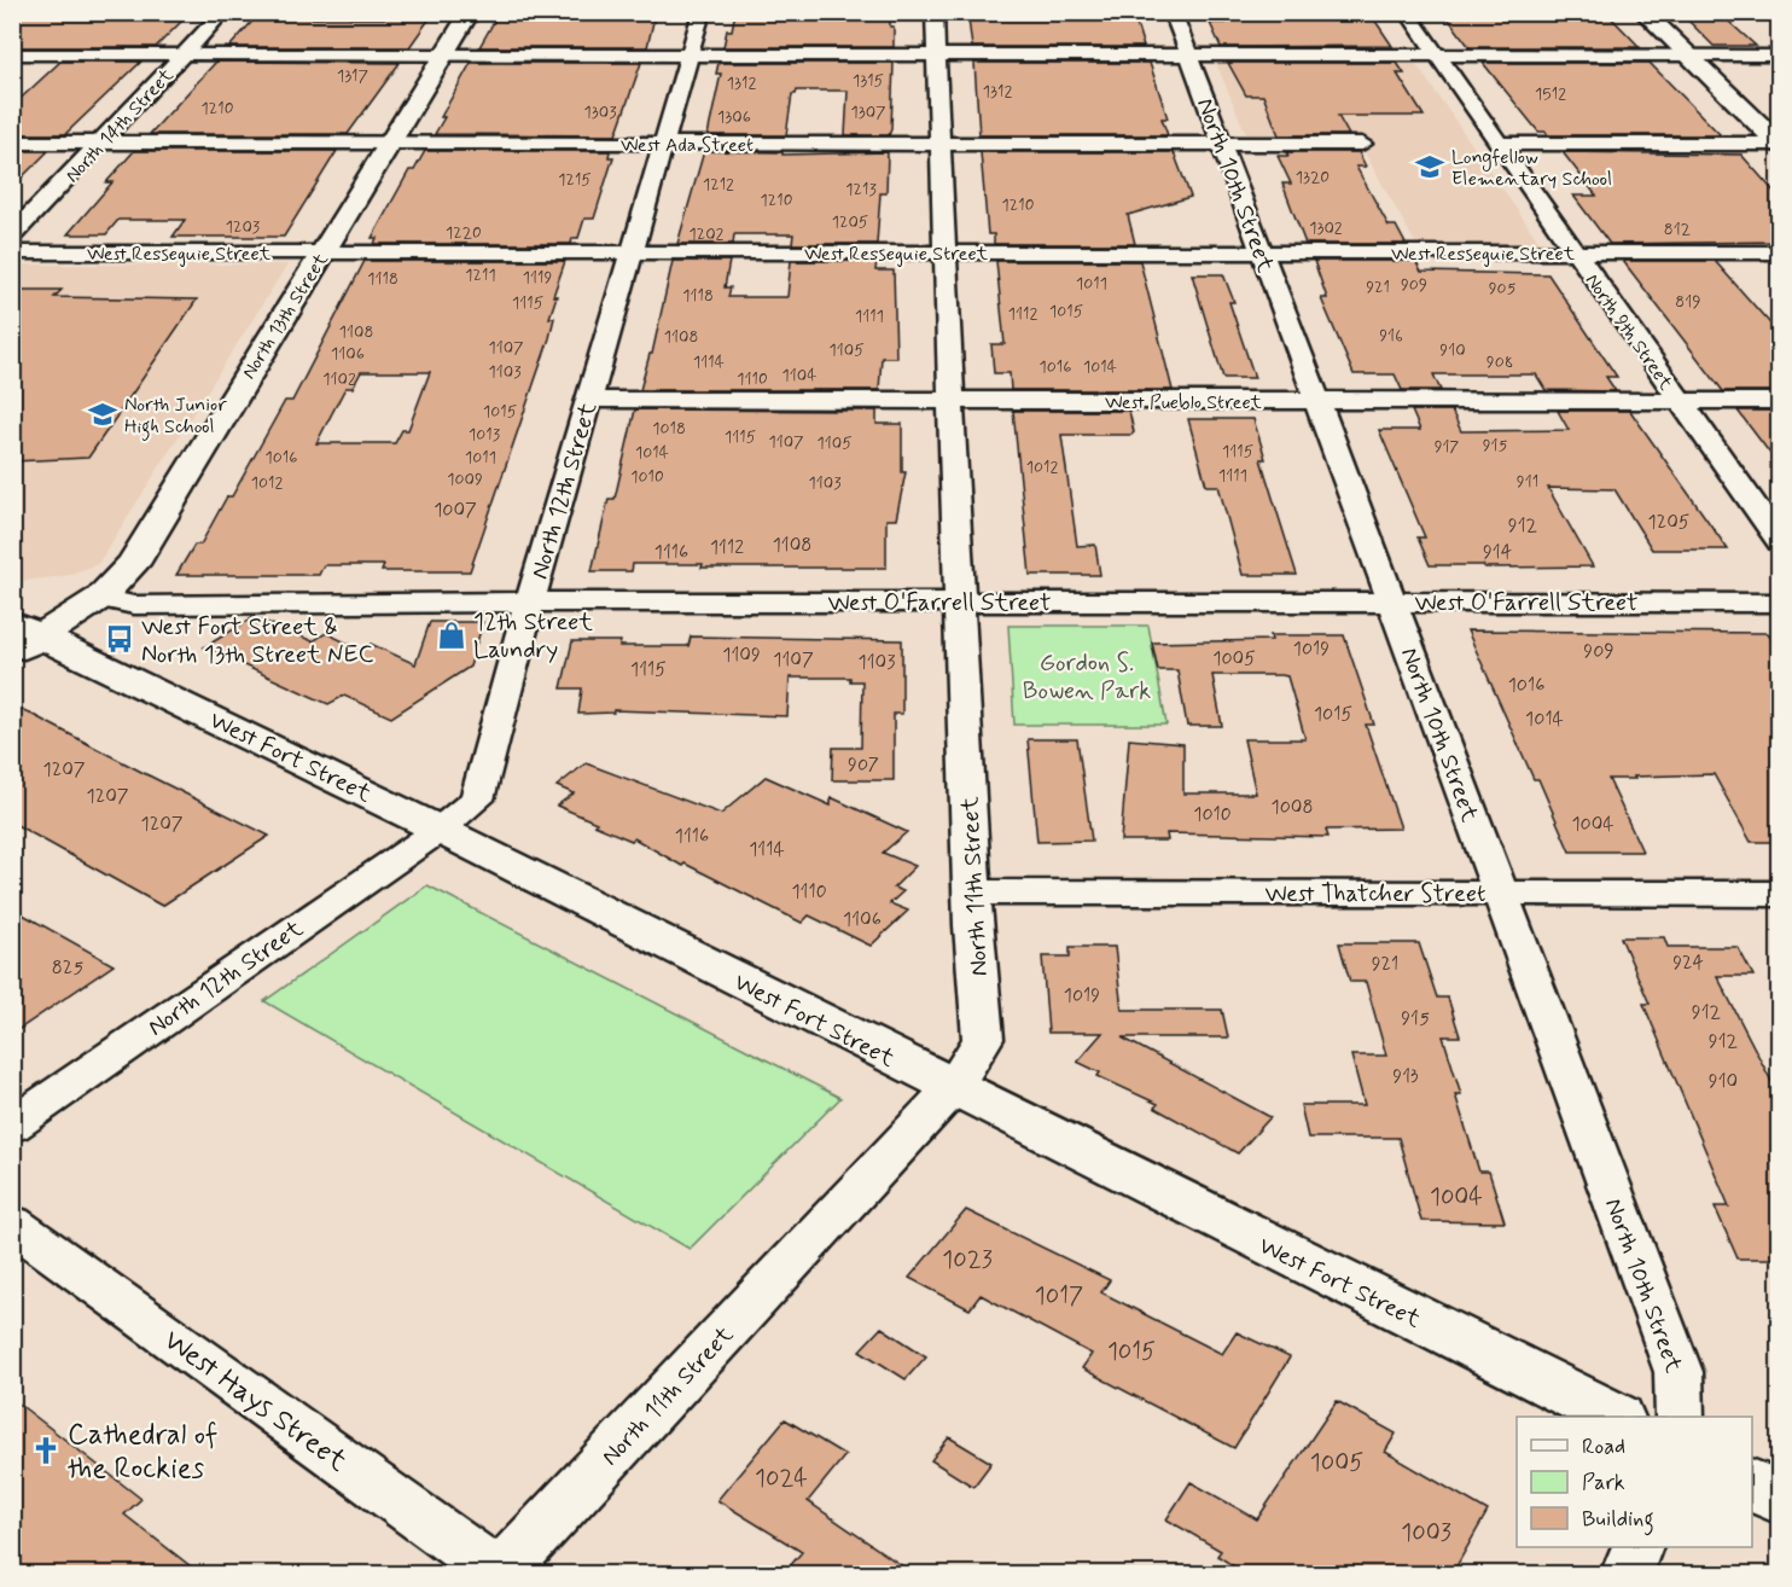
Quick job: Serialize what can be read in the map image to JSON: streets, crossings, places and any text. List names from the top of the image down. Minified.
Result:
{"streets":{"street":["North 14th Street","West Ada Street","North 10th Street","West Resseguie Street","North 13th Street","North 9th Street","West Pueblo Street","North 12th Street","West O'Farrell Street","West Fort Street","North 11th Street","West Thatcher Street","West Hays Street"]},"crossings":[["North 14th Street","West Ada Street"],["West Ada Street","North 10th Street"],["West Ada Street","North 13th Street"],["West Ada Street","North 12th Street"],["West Ada Street","North 11th Street"],["North 10th Street","West Resseguie Street"],["North 10th Street","West Pueblo Street"],["North 10th Street","West O'Farrell Street"],["North 10th Street","West Thatcher Street"],["West Resseguie Street","North 13th Street"],["West Resseguie Street","North 9th Street"],["West Resseguie Street","North 12th Street"],["West Resseguie Street","North 11th Street"],["North 13th Street","West O'Farrell Street"],["North 13th Street","West Fort Street"],["North 9th Street","West Pueblo Street"],["West Pueblo Street","North 12th Street"],["West Pueblo Street","North 11th Street"],["North 12th Street","West O'Farrell Street"],["North 12th Street","West Fort Street"],["West O'Farrell Street","North 11th Street"],["West Fort Street","North 11th Street"],["North 11th Street","West Thatcher Street"],["North 11th Street","West Hays Street"]],"parks":["Gordon S. Bowen Park"],"places":{"school or university":["Longfellow Elementary School","North Junior High School"],"shop":["12th Street Laundry"],"bus stop":["West Fort Street & North 13th Street NEC"],"church":["Cathedral of the Rockies"]},"house_numbers":["1317","1315","1312","1312","1512","1210","1303","1307","1306","1320","1215","1212","1213","1210","1210","1205","1203","1302","812","1220","1202","1211","1119","1118","1011","909","921","905","1118","819","1115","1015","1112","1111","1108","916","1108","1107","1105","910","1106","1114","908","1016","1014","1103","1104","1102","1110","1015","1018","1013","1115","1107","1105","915","917","1115","1014","1016","1011","1012","1111","1010","1009","911","1012","1103","1007","1205","912","1108","1112","1116","914","1019","909","1109","1005","1107","1103","1115","1016","1015","1014","907","1207","1207","1008","1010","1207","1004","1116","1114","1110","1106","924","921","825","1019","912","915","912","913","910","1004","1023","1017","1015","1005","1024","1003"],"legend":["Road","Park","Building"]}
